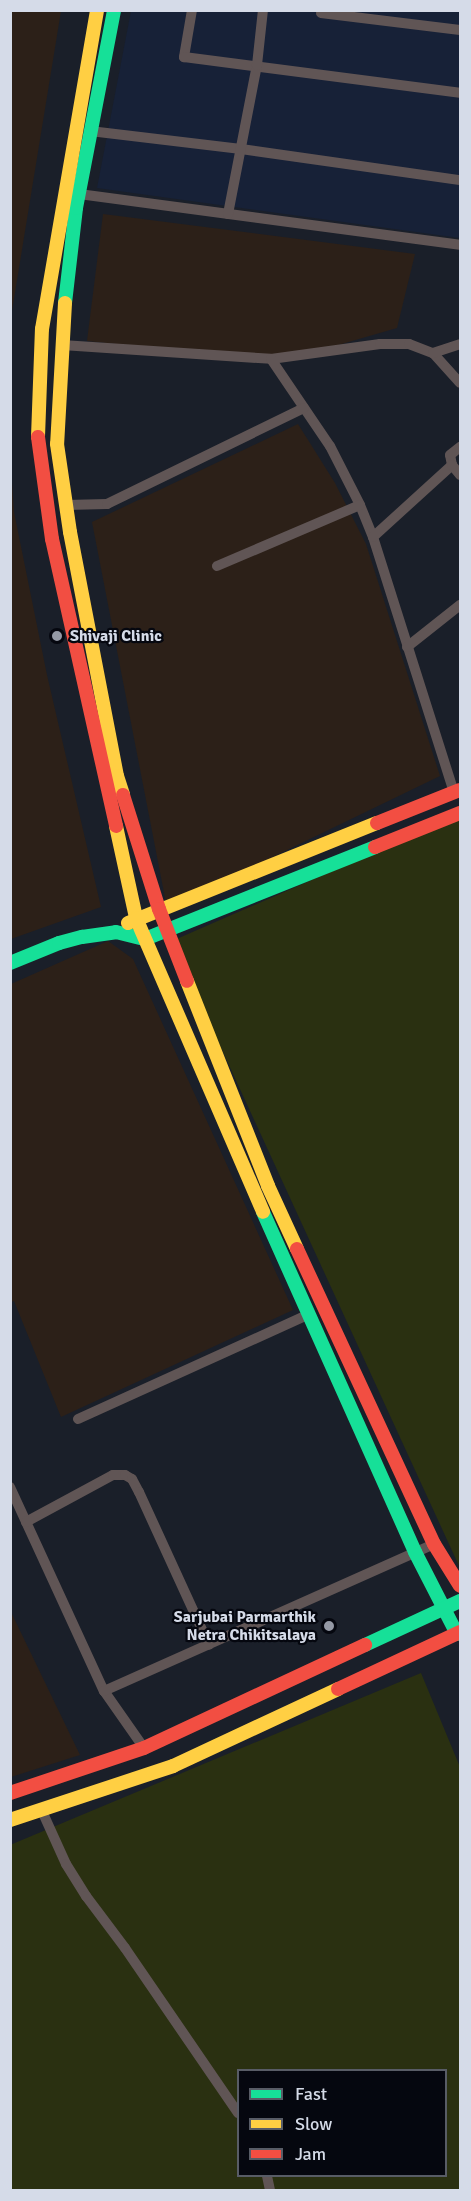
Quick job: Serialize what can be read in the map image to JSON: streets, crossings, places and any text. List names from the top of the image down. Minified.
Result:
{"places":["Shivaji Clinic","Sarjubai Parmarthik Netra Chikitsalaya"],"legend":["Fast","Slow","Jam"]}
